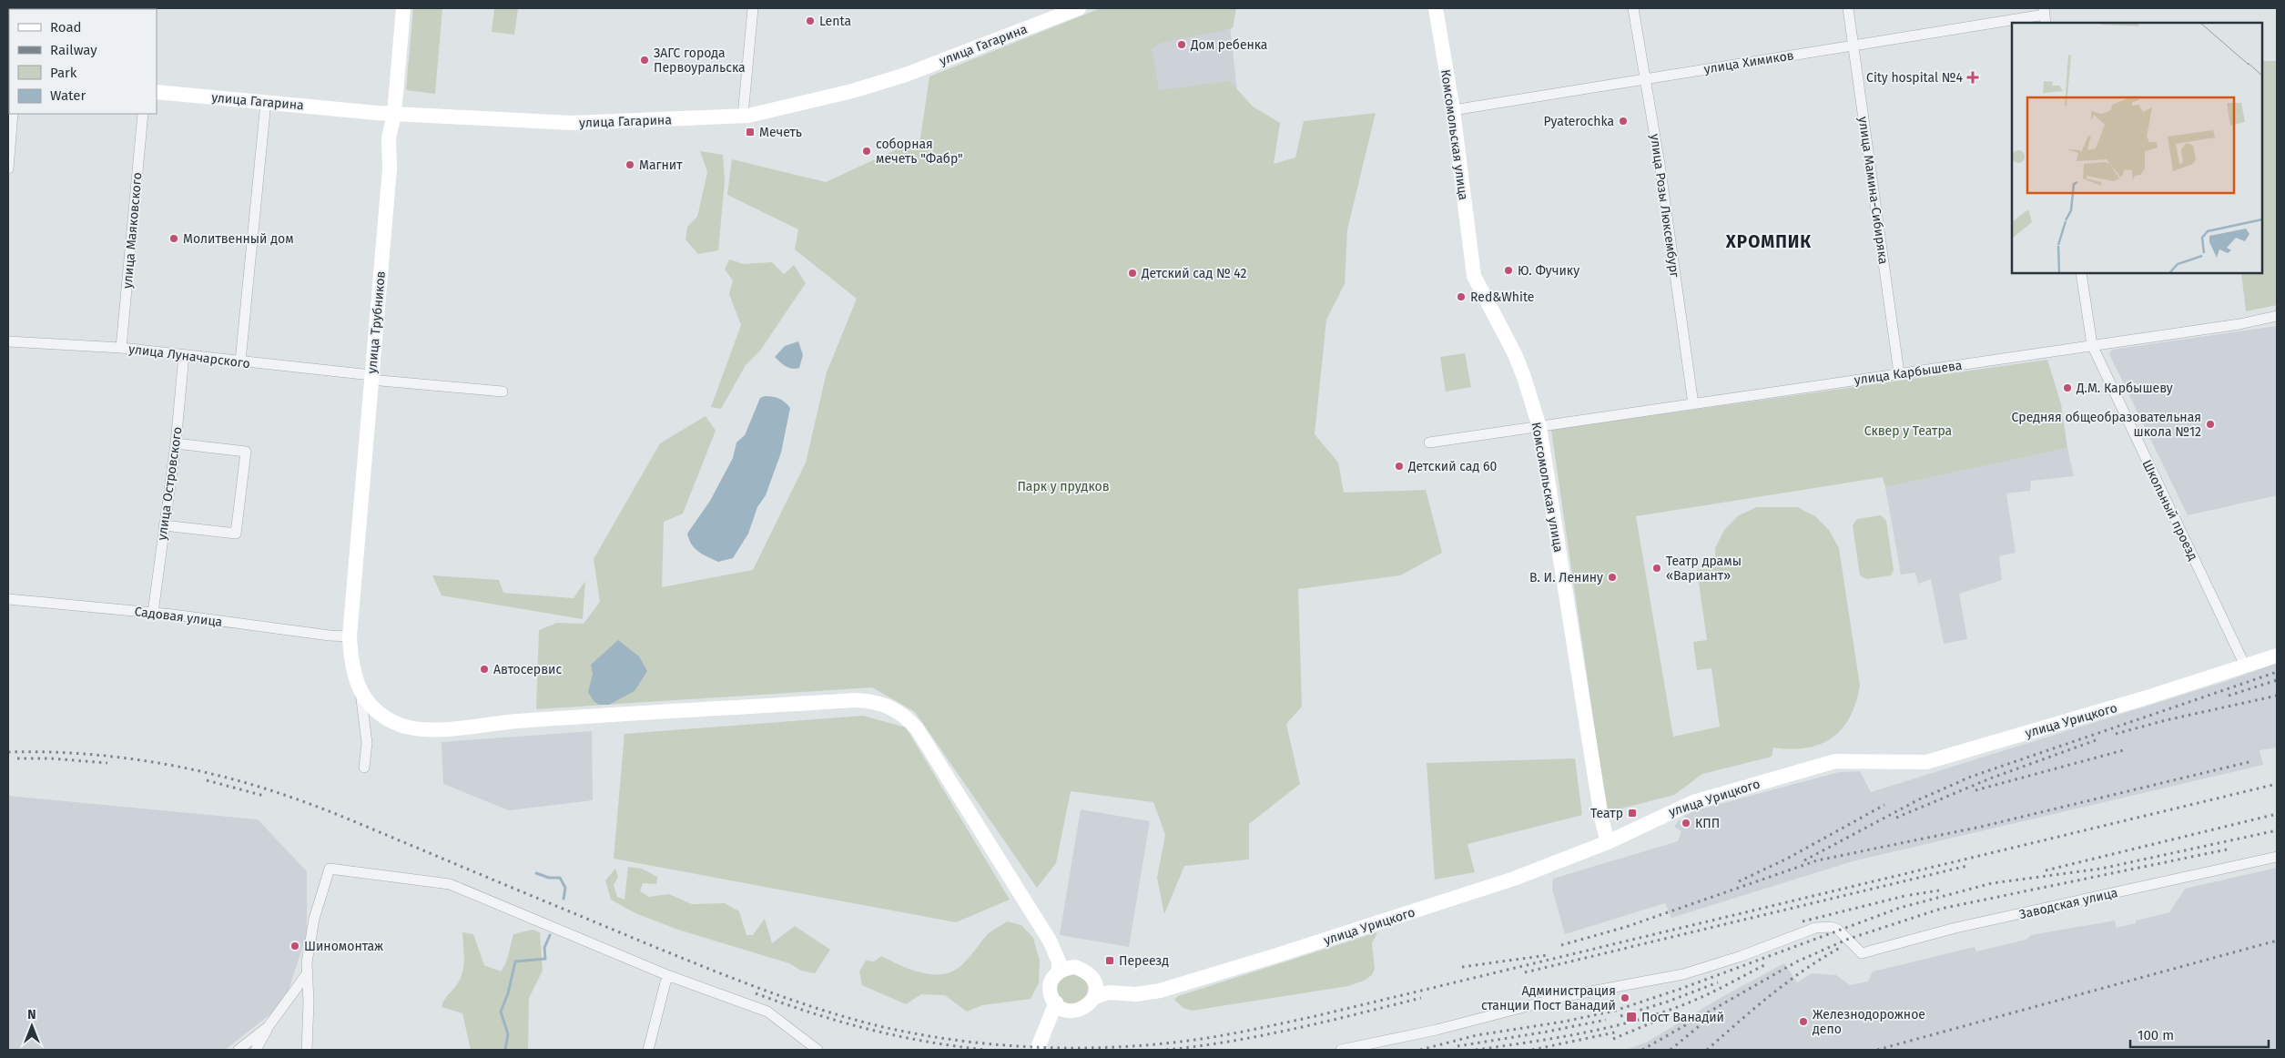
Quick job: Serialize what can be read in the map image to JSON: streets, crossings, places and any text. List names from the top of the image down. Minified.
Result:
{"streets":{"street":["улица Гагарина","улица Химиков","Комсомольская улица","улица Мамина-Сибиряка","улица Розы Люксембург","улица Маяковского","улица Трубников","улица Луначарского","улица Карбышева","улица Островского","Школьный проезд","Садовая улица","улица Урицкого","Заводская улица"]},"crossings":[["улица Гагарина","улица Трубников"],["улица Химиков","Комсомольская улица"],["улица Химиков","улица Мамина-Сибиряка"],["улица Химиков","улица Розы Люксембург"],["Комсомольская улица","улица Карбышева"],["Комсомольская улица","улица Урицкого"],["улица Мамина-Сибиряка","улица Карбышева"],["улица Розы Люксембург","улица Карбышева"],["улица Маяковского","улица Луначарского"],["улица Трубников","улица Луначарского"],["улица Трубников","Садовая улица"],["улица Луначарского","улица Островского"],["улица Карбышева","Школьный проезд"],["улица Островского","Садовая улица"],["Школьный проезд","улица Урицкого"]],"districts":["ХРОМПИК"],"parks":["Сквер у Театра","Парк у прудков"],"places":{"other":["Lenta","Дом ребенка","ЗАГС города Первоуральска","Pyaterochka","соборная мечеть \"Фабр\"","Магнит","Молитвенный дом","Ю. Фучику","Детский сад № 42","Red&White","Д.М. Карбышеву","Средняя общеобразовательная школа №12","Детский сад 60","Театр драмы «Вариант»","В. И. Ленину","Автосервис","КПП","Шиномонтаж","Администрация станции Пост Ванадий","Железнодорожное депо"],"health":["City hospital №4"],"transit":["Мечеть","Театр","Переезд","Пост Ванадий"]},"legend":["Road","Railway","Park","Water"],"scale_bar":"100 m","north":"top"}
